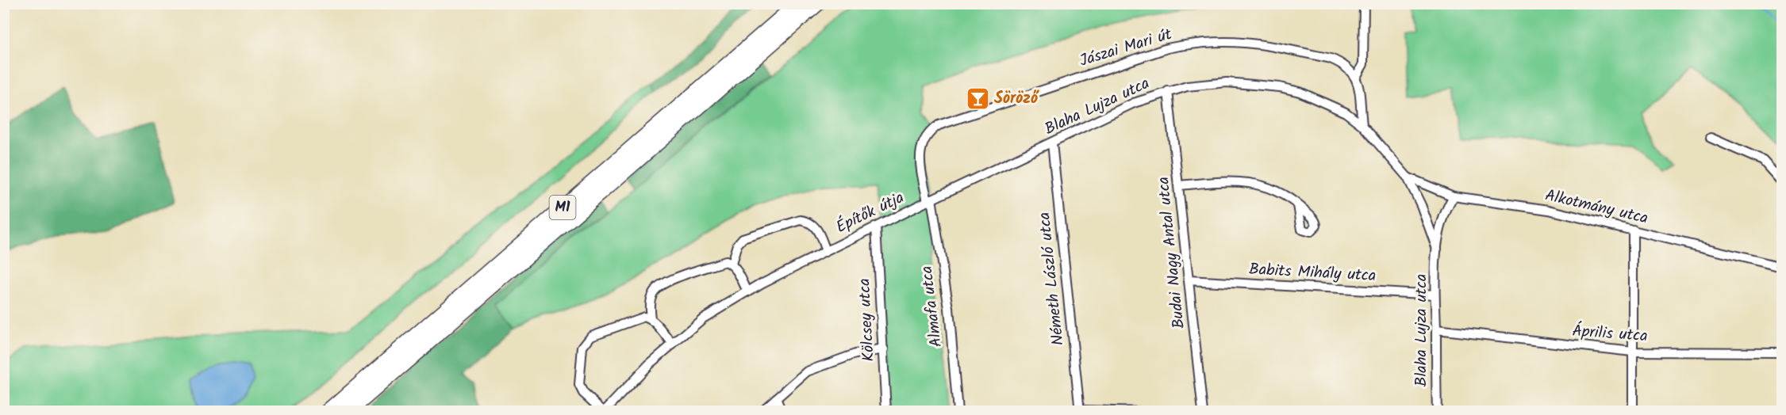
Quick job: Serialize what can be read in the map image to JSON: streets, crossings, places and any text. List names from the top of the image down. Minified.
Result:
{"streets":{"highway":["M1"],"street":["Jászai Mari út","Blaha Lujza utca","Alkotmány utca","Építők útja","Budai Nagy Antal utca","Babits Mihály utca","Németh László utca","Almafa utca","Kölcsey utca","Április utca"]},"crossings":[["Jászai Mari út","Blaha Lujza utca"],["Jászai Mari út","Építők útja"],["Jászai Mari út","Almafa utca"],["Blaha Lujza utca","Alkotmány utca"],["Blaha Lujza utca","Építők útja"],["Blaha Lujza utca","Budai Nagy Antal utca"],["Blaha Lujza utca","Babits Mihály utca"],["Blaha Lujza utca","Németh László utca"],["Blaha Lujza utca","Almafa utca"],["Blaha Lujza utca","Április utca"],["Építők útja","Almafa utca"],["Építők útja","Kölcsey utca"],["Budai Nagy Antal utca","Babits Mihály utca"]],"places":{"bar":["Söröző"]}}
